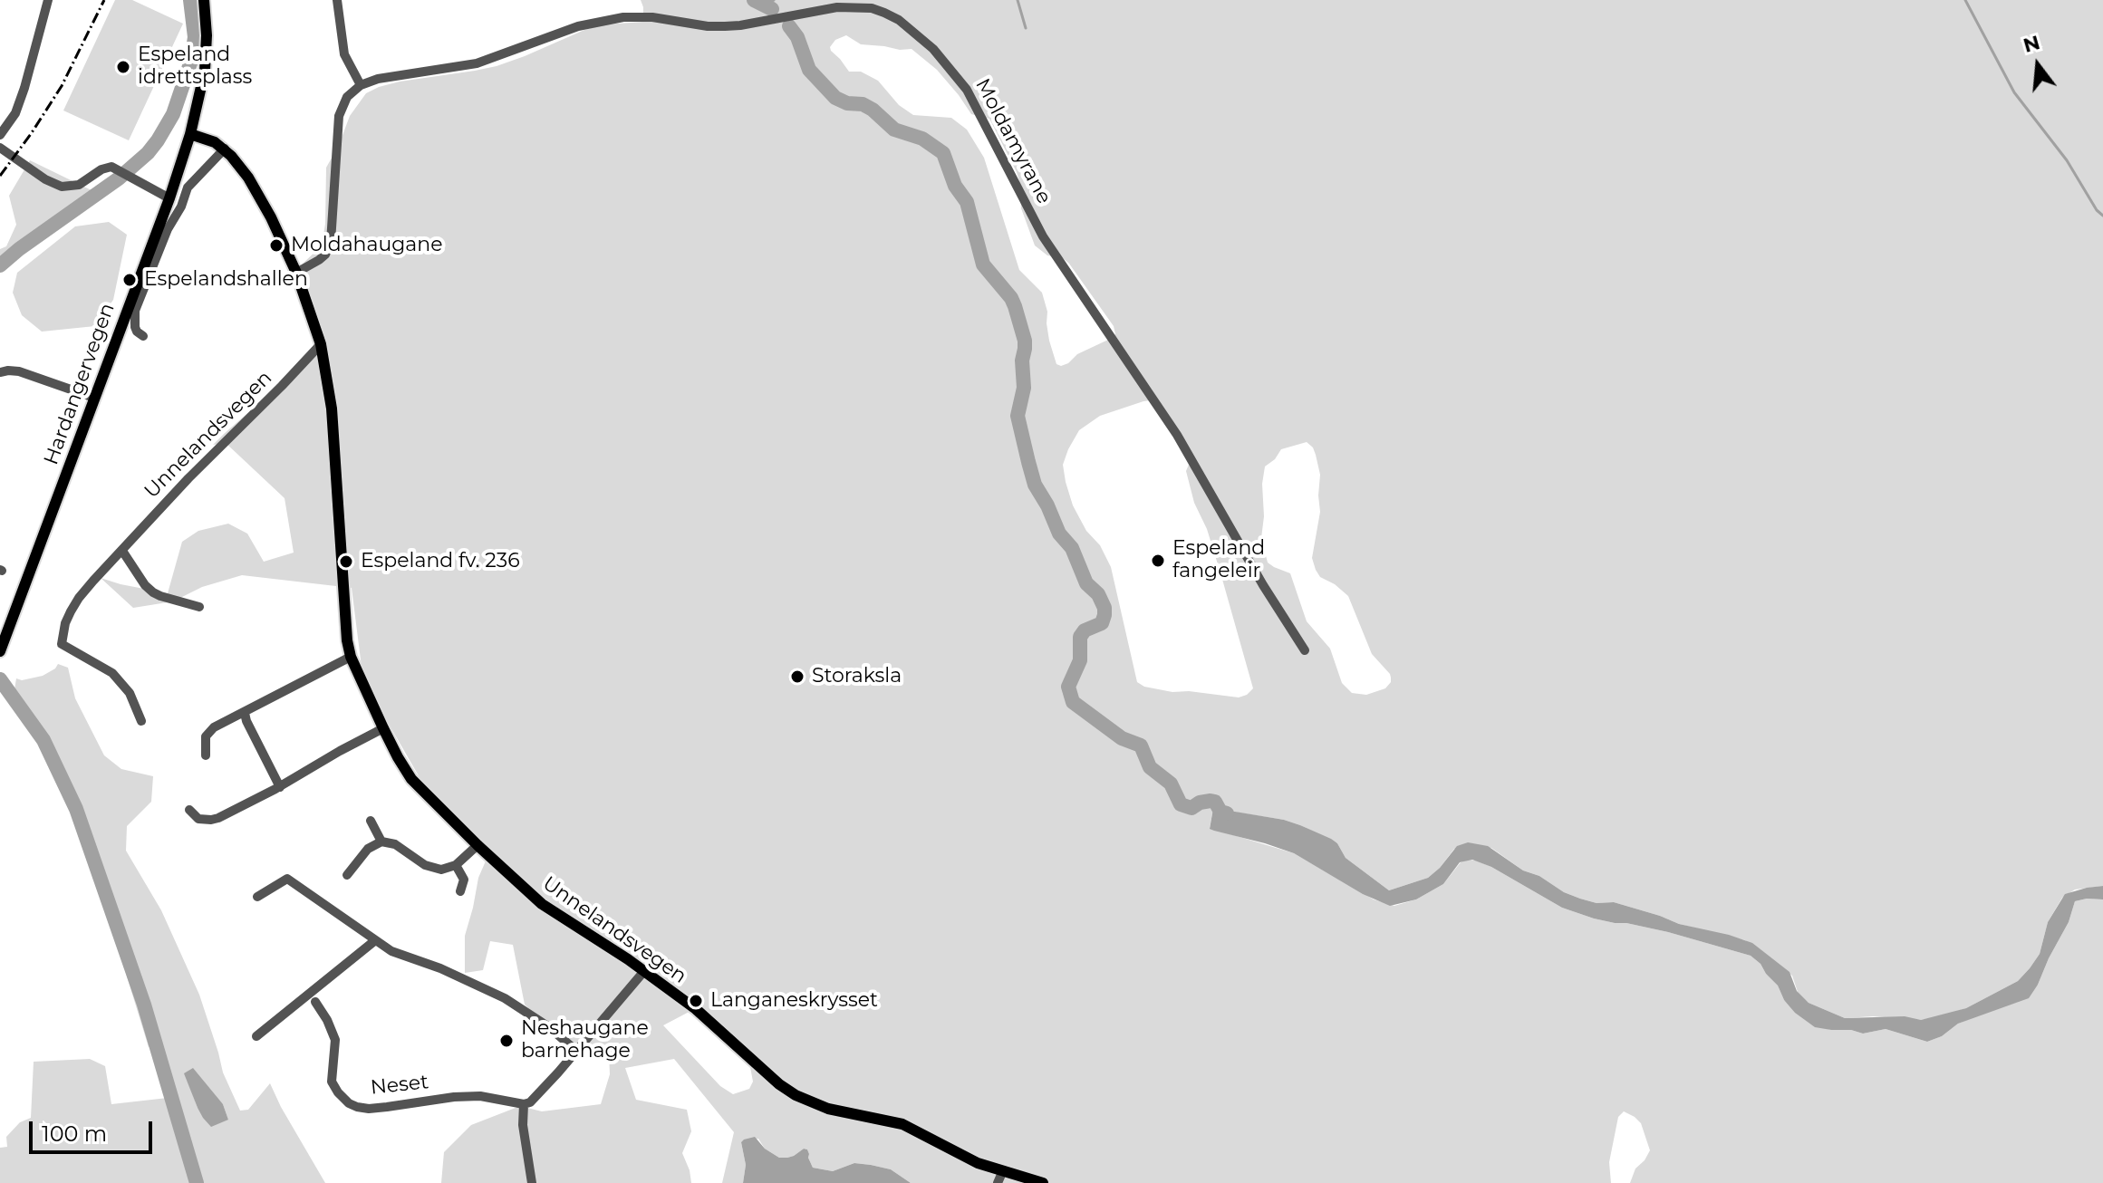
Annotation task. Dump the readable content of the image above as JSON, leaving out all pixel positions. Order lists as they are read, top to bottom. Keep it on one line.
{"streets":{"main road":["Hardangervegen","Unnelandsvegen"],"street":["Moldamyrane","Neset"]},"crossings":[["Hardangervegen","Unnelandsvegen"]],"places":["Espeland idrettsplass","Moldahaugane","Espelandshallen","Espeland fangeleir","Espeland fv. 236","Storaksla","Langaneskrysset","Neshaugane barnehage"],"scale_bar":"100 m","north":"top"}
